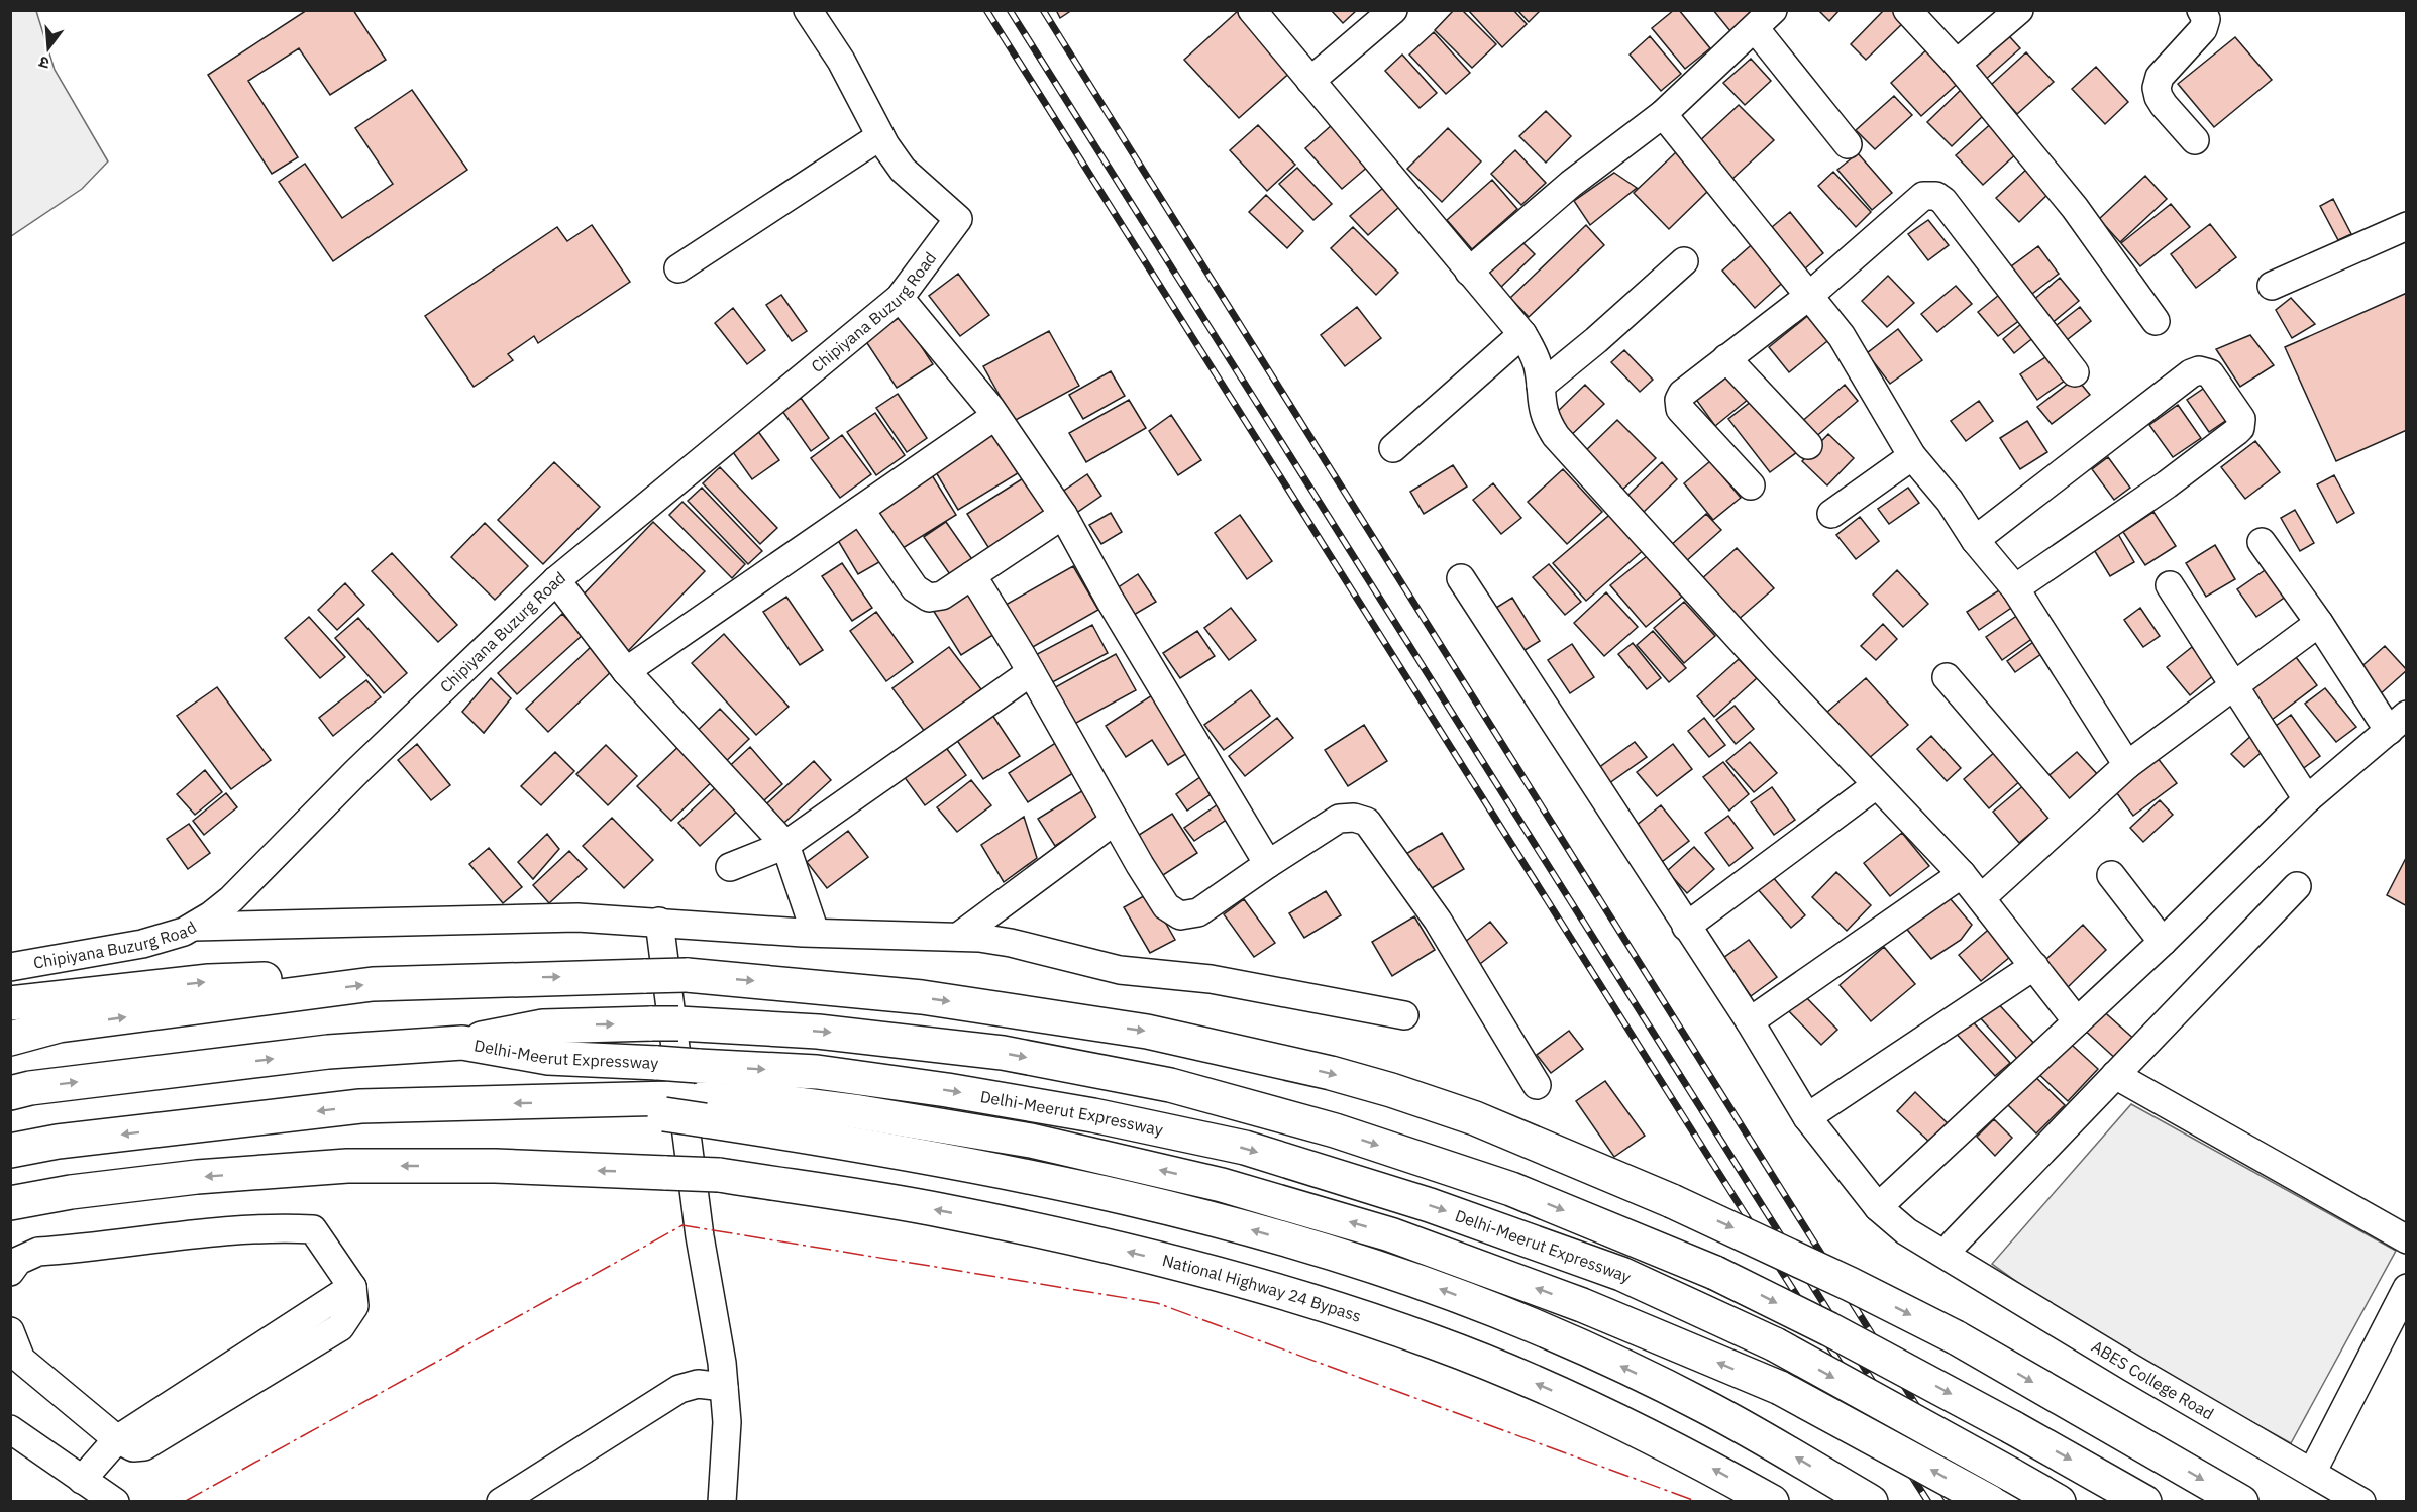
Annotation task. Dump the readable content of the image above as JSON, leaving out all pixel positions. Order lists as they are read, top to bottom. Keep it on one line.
{"streets":{"highway":["Delhi-Meerut Expressway","National Highway 24 Bypass"],"street":["Chipiyana Buzurg Road","ABES College Road"]},"north":"bottom"}
